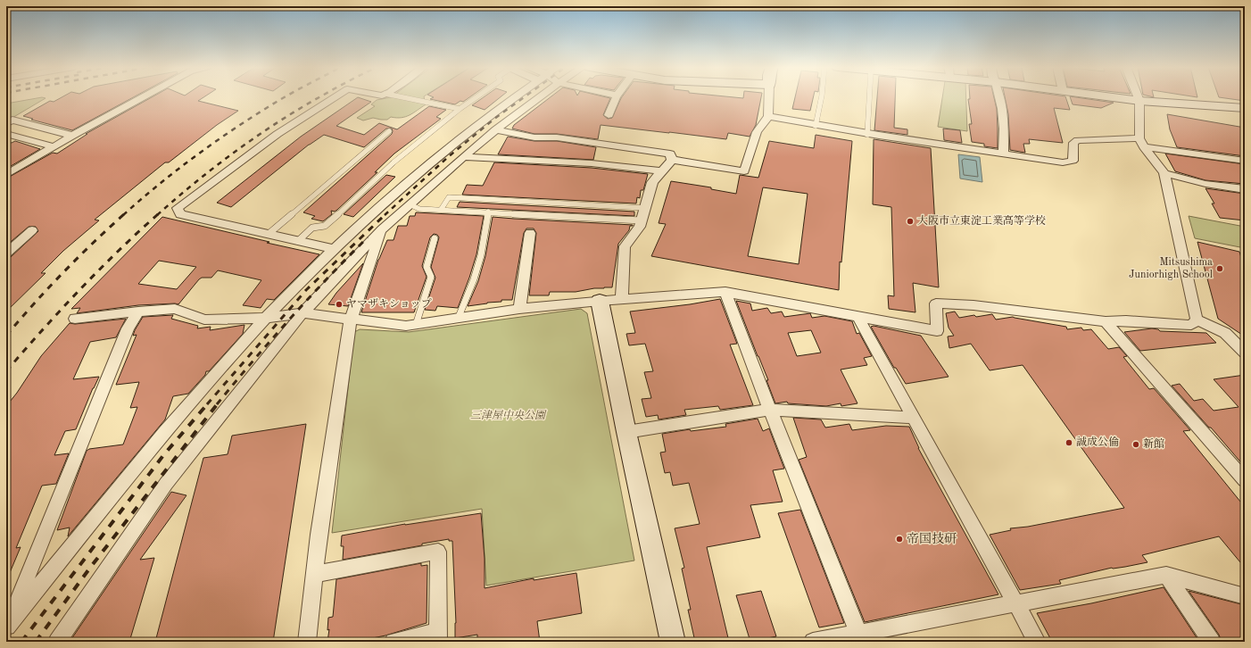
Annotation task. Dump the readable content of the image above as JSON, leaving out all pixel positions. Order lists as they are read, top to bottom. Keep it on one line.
{"parks":["三津屋中央公園"],"places":["大阪市立東淀工業高等学校","Mitsushima Juniorhigh School","ヤマザキショップ","誠成公倫","新館","帝国技研"]}
